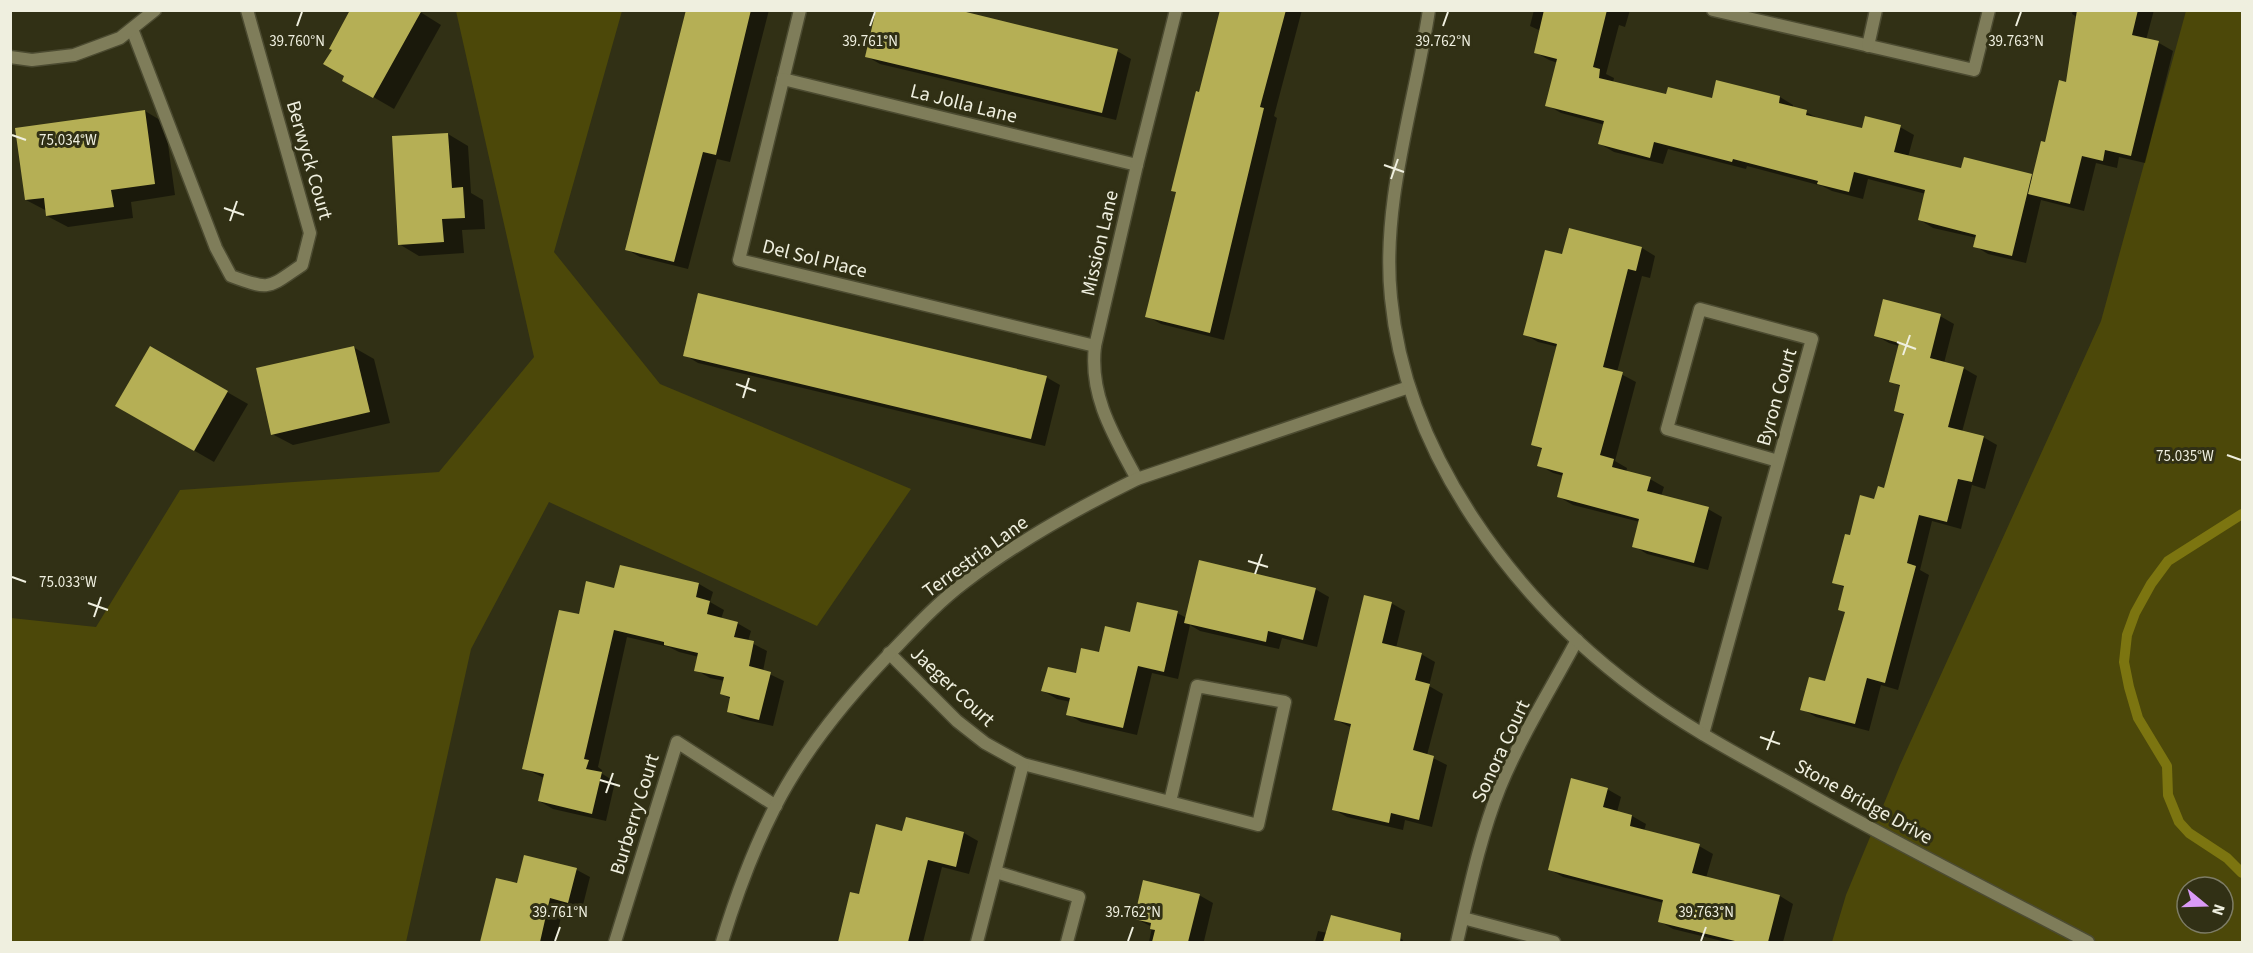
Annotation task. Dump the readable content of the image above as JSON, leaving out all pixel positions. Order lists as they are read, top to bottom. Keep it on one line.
{"streets":{"street":["La Jolla Lane","Berwyck Court","Mission Lane","Del Sol Place","Byron Court","Terrestria Lane","Jaeger Court","Sonora Court","Stone Bridge Drive","Burberry Court"]},"crossings":[["La Jolla Lane","Mission Lane"],["La Jolla Lane","Del Sol Place"],["Mission Lane","Del Sol Place"],["Mission Lane","Terrestria Lane"],["Byron Court","Stone Bridge Drive"],["Terrestria Lane","Jaeger Court"],["Terrestria Lane","Stone Bridge Drive"],["Terrestria Lane","Burberry Court"],["Sonora Court","Stone Bridge Drive"]],"north":"right","coordinates":["39.760°N","39.761°N","39.762°N","39.763°N","75.034°W","75.035°W","75.033°W"]}
